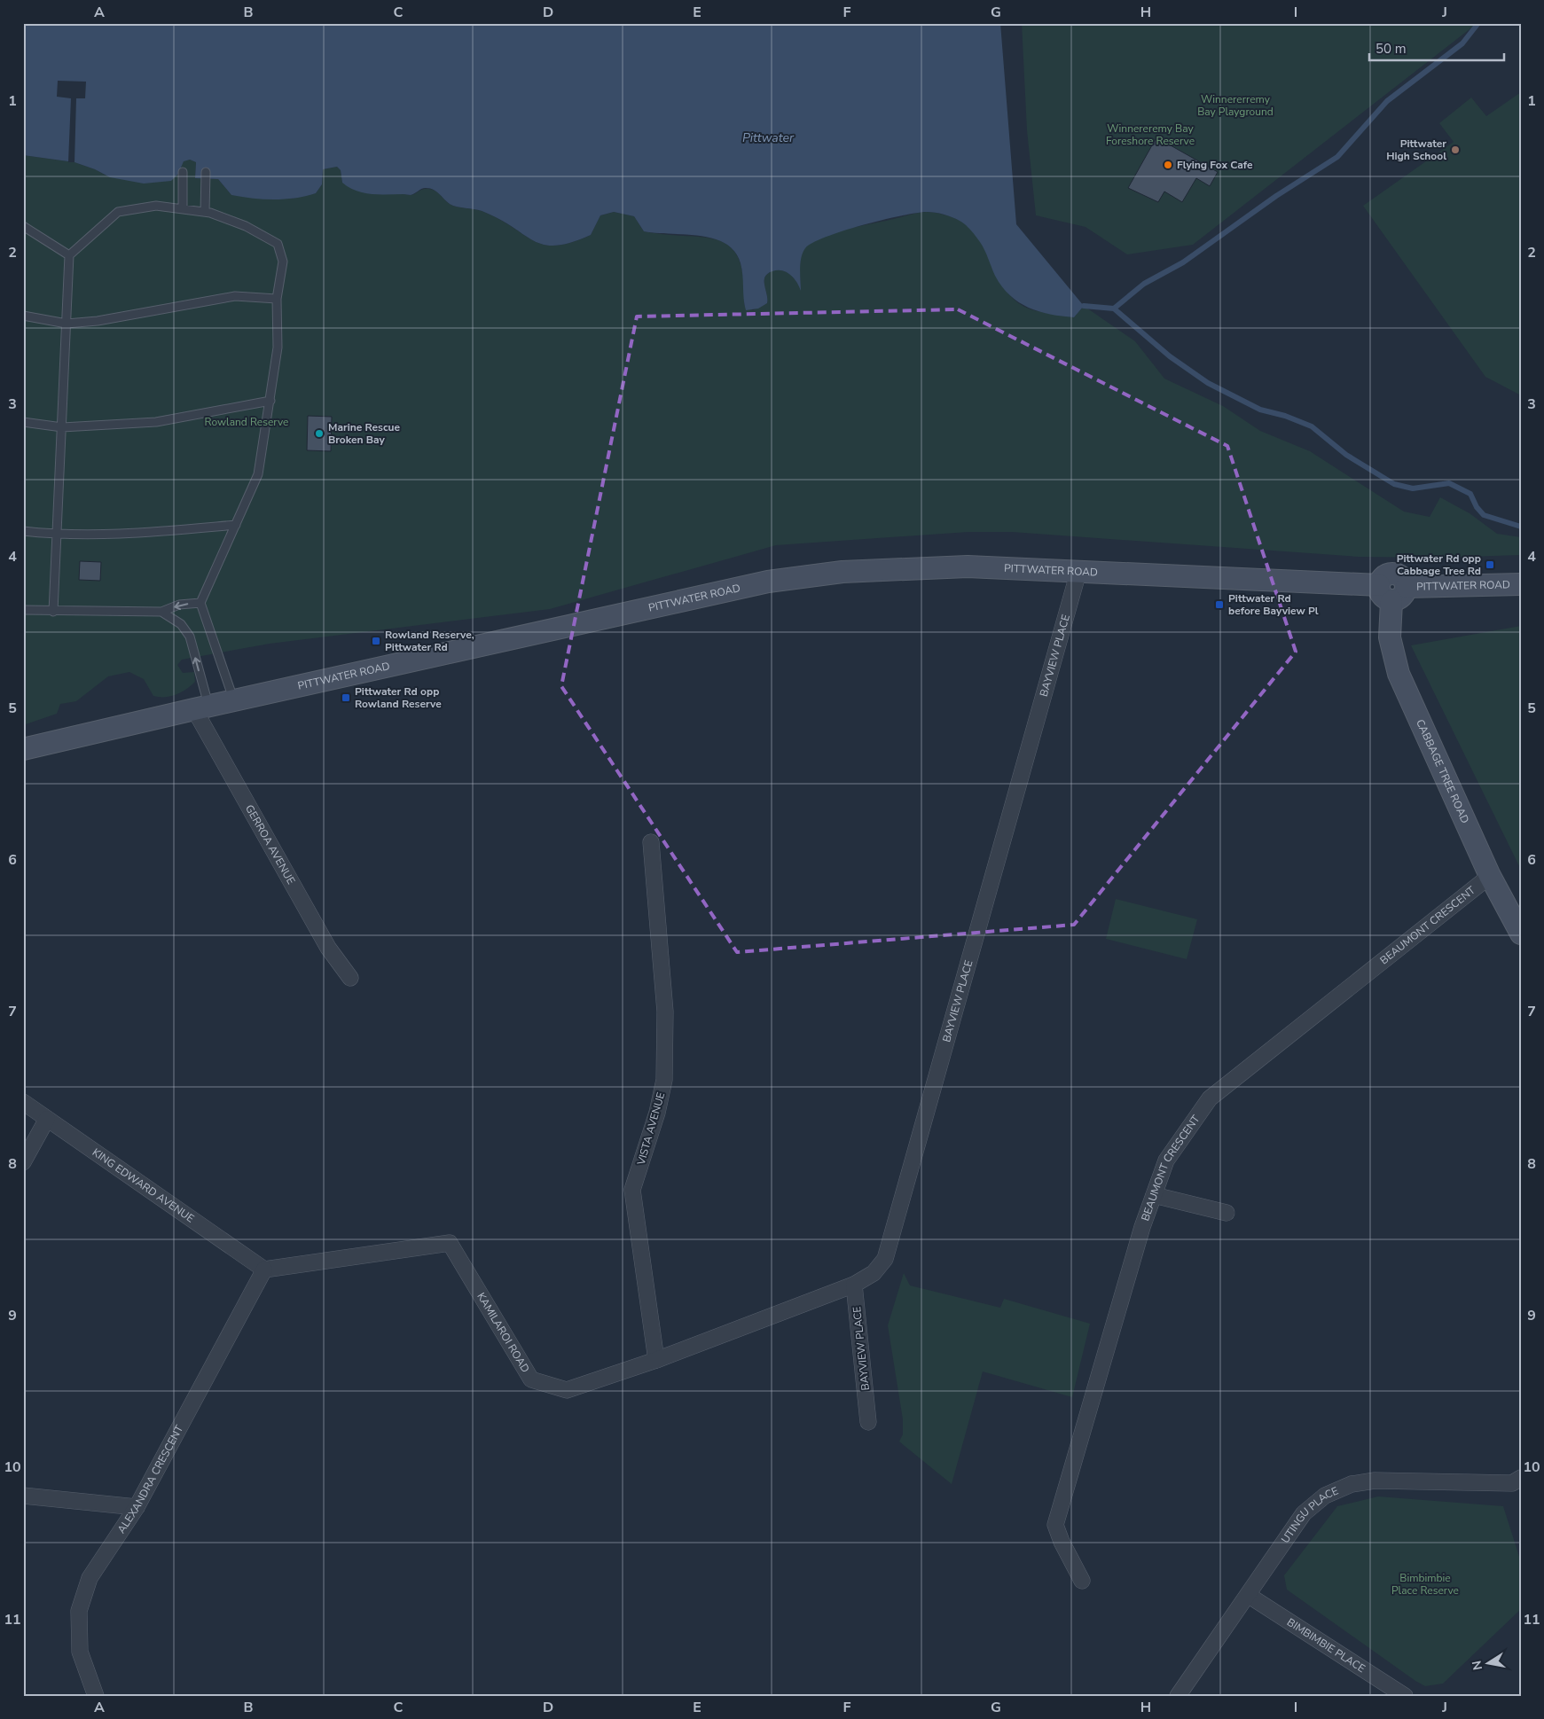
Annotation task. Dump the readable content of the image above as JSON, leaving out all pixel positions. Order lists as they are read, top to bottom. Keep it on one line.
{"streets":{"main road":["PITTWATER ROAD","CABBAGE TREE ROAD"],"street":["BAYVIEW PLACE","GERROA AVENUE","BEAUMONT CRESCENT","VISTA AVENUE","KING EDWARD AVENUE","KAMILAROI ROAD","ALEXANDRA CRESCENT","UTINGU PLACE","BIMBIMBIE PLACE"]},"crossings":[["PITTWATER ROAD","BAYVIEW PLACE"],["PITTWATER ROAD","CABBAGE TREE ROAD"],["PITTWATER ROAD","GERROA AVENUE"],["BAYVIEW PLACE","KAMILAROI ROAD"],["CABBAGE TREE ROAD","BEAUMONT CRESCENT"],["VISTA AVENUE","KAMILAROI ROAD"],["KING EDWARD AVENUE","KAMILAROI ROAD"],["KING EDWARD AVENUE","ALEXANDRA CRESCENT"],["KAMILAROI ROAD","ALEXANDRA CRESCENT"],["UTINGU PLACE","BIMBIMBIE PLACE"]],"water":["Pittwater"],"parks":["Winnererremy Bay Playground","Winnereremy Bay Foreshore Reserve","Rowland Reserve","Bimbimbie Place Reserve"],"places":{"other":["Pittwater High School","Flying Fox Cafe","Marine Rescue Broken Bay"],"transit":["Pittwater Rd opp Cabbage Tree Rd","Pittwater Rd before Bayview Pl","Rowland Reserve, Pittwater Rd","Pittwater Rd opp Rowland Reserve"]},"scale_bar":"50 m","north":"left","grid":{"columns":["A","B","C","D","E","F","G","H","I","J"],"rows":["1","2","3","4","5","6","7","8","9","10","11"]}}
